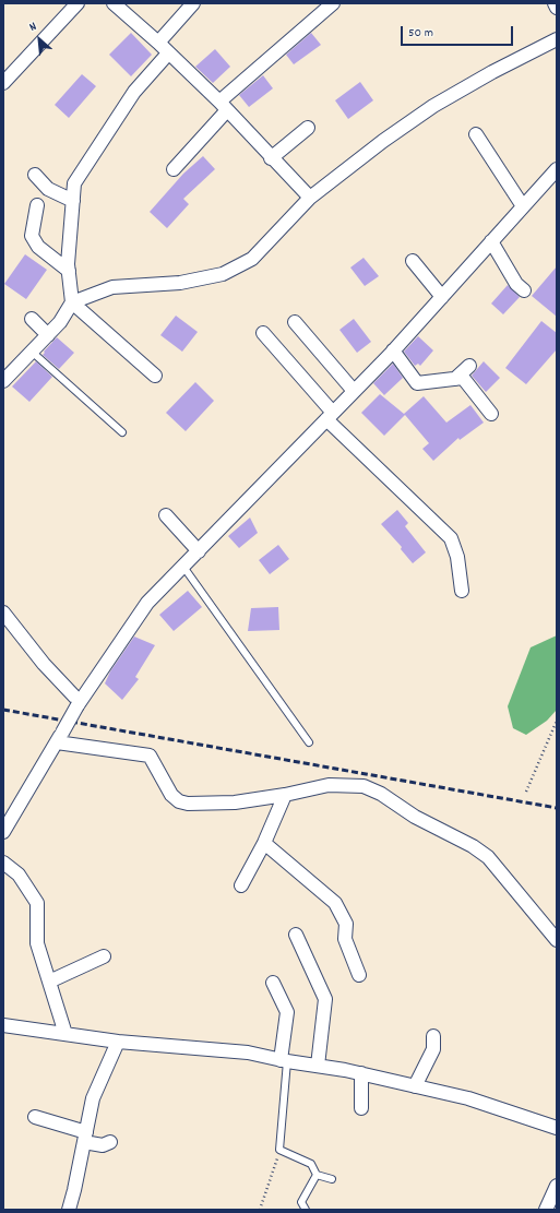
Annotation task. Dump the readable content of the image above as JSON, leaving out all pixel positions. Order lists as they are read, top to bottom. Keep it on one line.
{"scale_bar":"50 m","north":"top left"}
